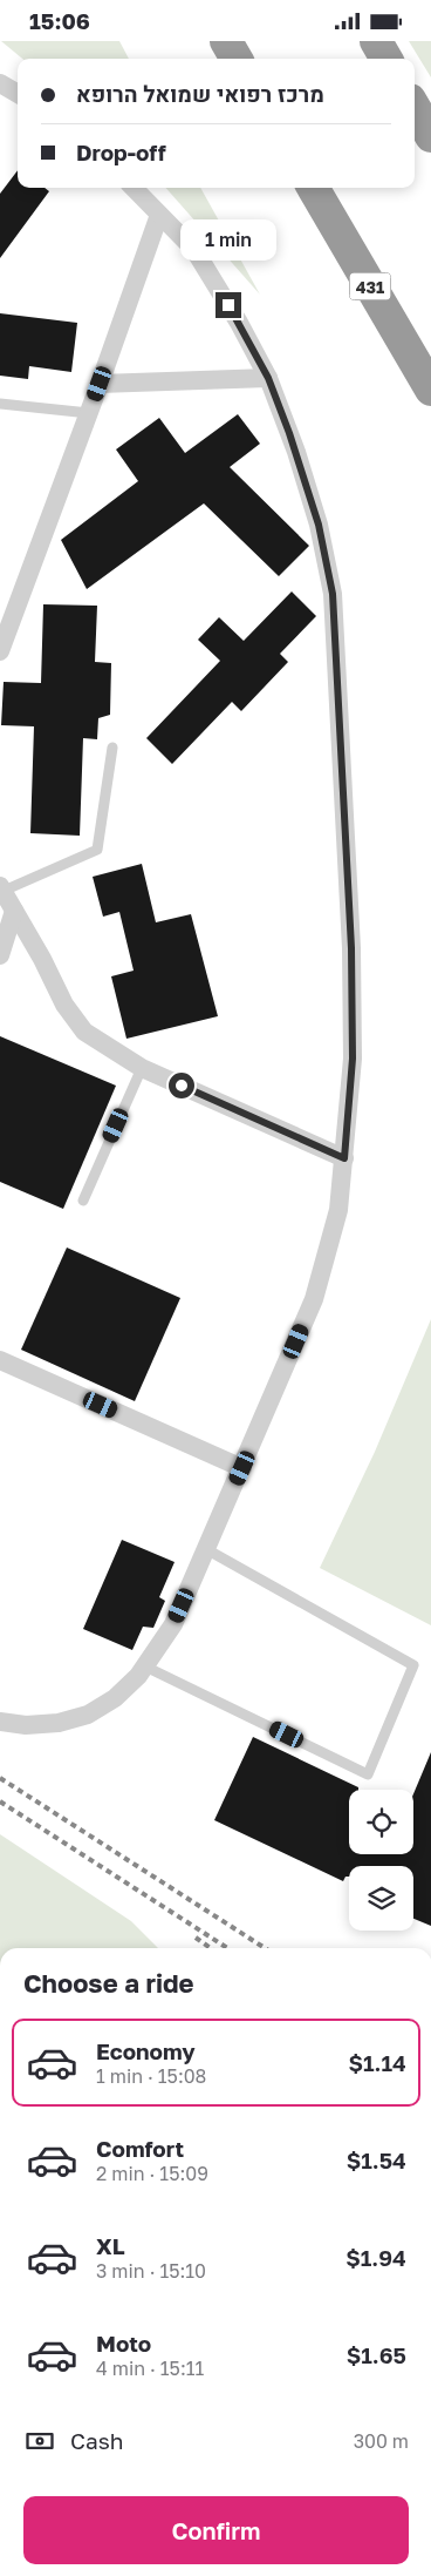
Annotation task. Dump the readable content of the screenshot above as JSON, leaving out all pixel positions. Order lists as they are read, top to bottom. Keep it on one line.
{"streets":{"highway":["431"]},"page":{"status":"15:06","banner":["מרכז רפואי שמואל הרופא","Drop-off"],"bubble":"1 min","heading":"Choose a ride","list":[{"name":"Economy","note":"1 min · 15:08","value":"$1.14"},{"name":"Comfort","note":"2 min · 15:09","value":"$1.54"},{"name":"XL","note":"3 min · 15:10","value":"$1.94"},{"name":"Moto","note":"4 min · 15:11","value":"$1.65"}],"pay":["Cash","300 m"],"buttons":"Confirm"}}
